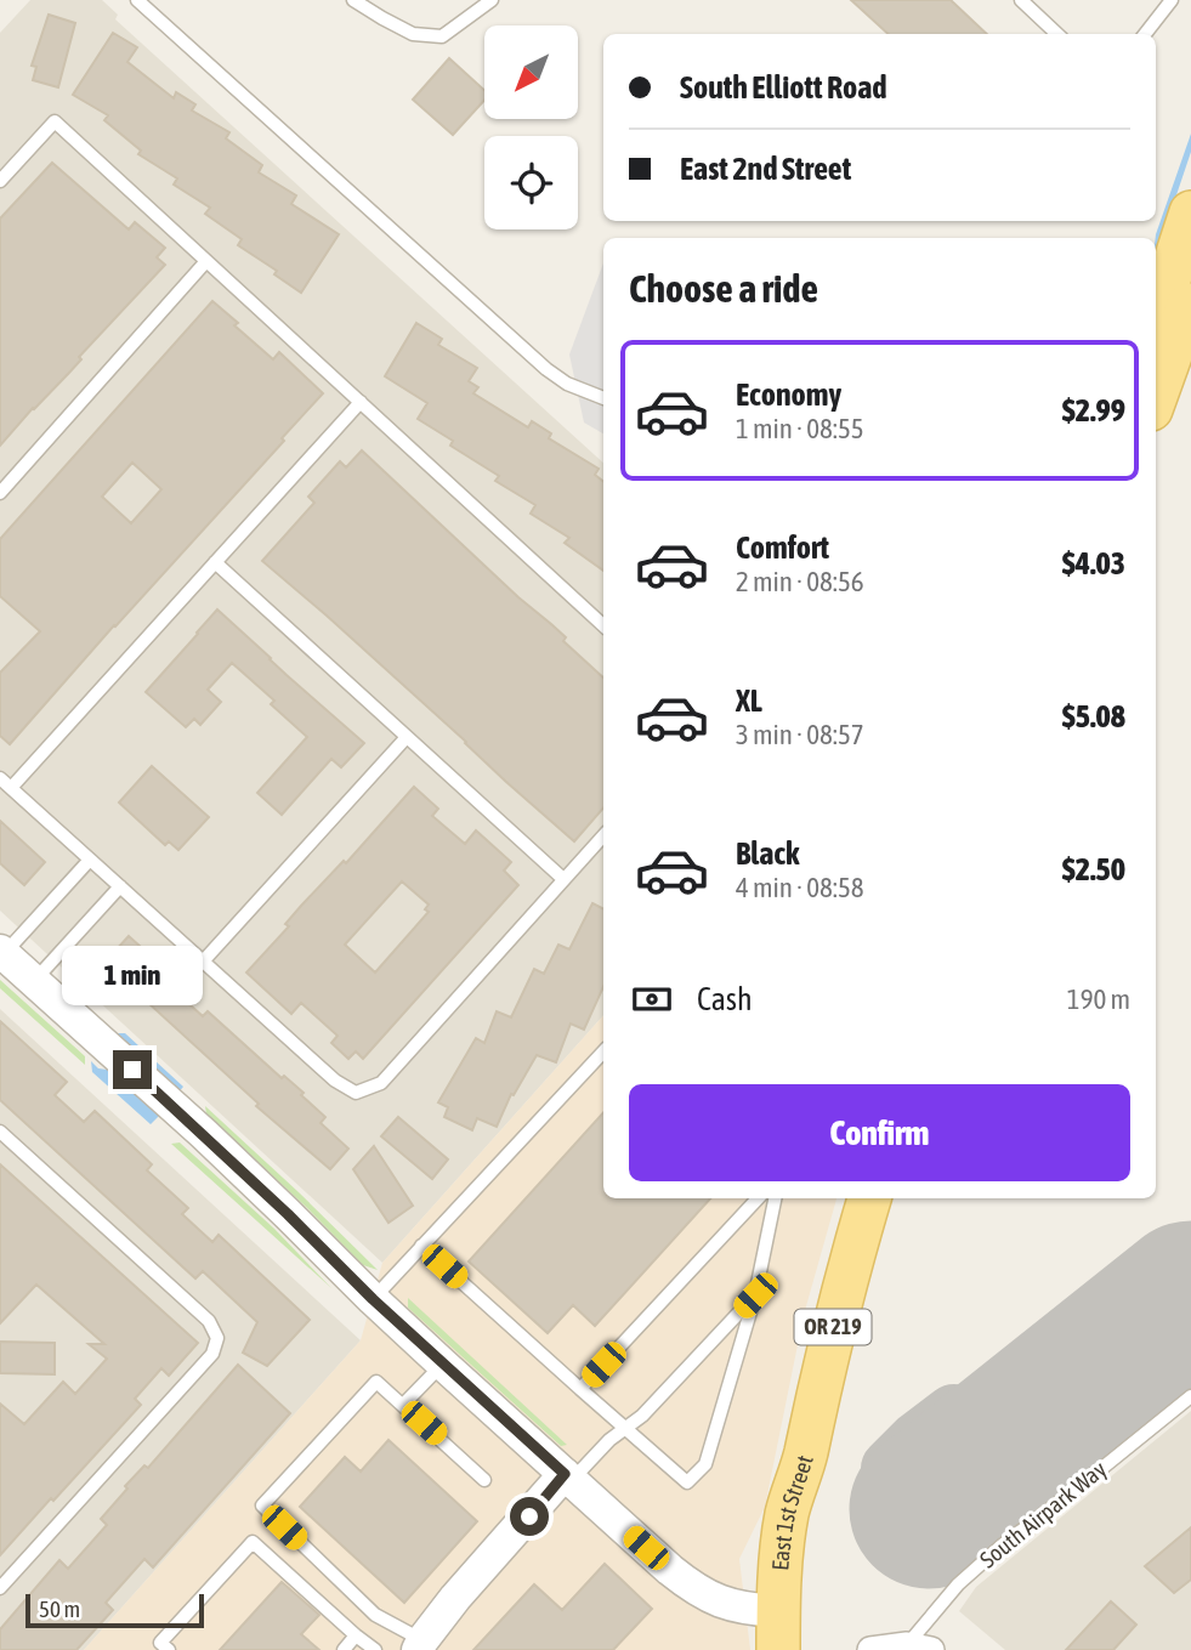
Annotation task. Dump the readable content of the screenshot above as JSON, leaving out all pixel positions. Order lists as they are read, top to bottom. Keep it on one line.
{"streets":{"main road":["OR 219","East 1st Street"],"lane":["South Airpark Way"]},"crossings":[["OR 219","East 1st Street"]],"scale_bar":"50 m","north":"bottom left","page":{"banner":["South Elliott Road","East 2nd Street"],"heading":"Choose a ride","list":[{"name":"Economy","note":"1 min · 08:55","value":"$2.99"},{"name":"Comfort","note":"2 min · 08:56","value":"$4.03"},{"name":"XL","note":"3 min · 08:57","value":"$5.08"},{"name":"Black","note":"4 min · 08:58","value":"$2.50"}],"bubble":"1 min","pay":["Cash","190 m"],"buttons":"Confirm","scale":"50 m"}}
